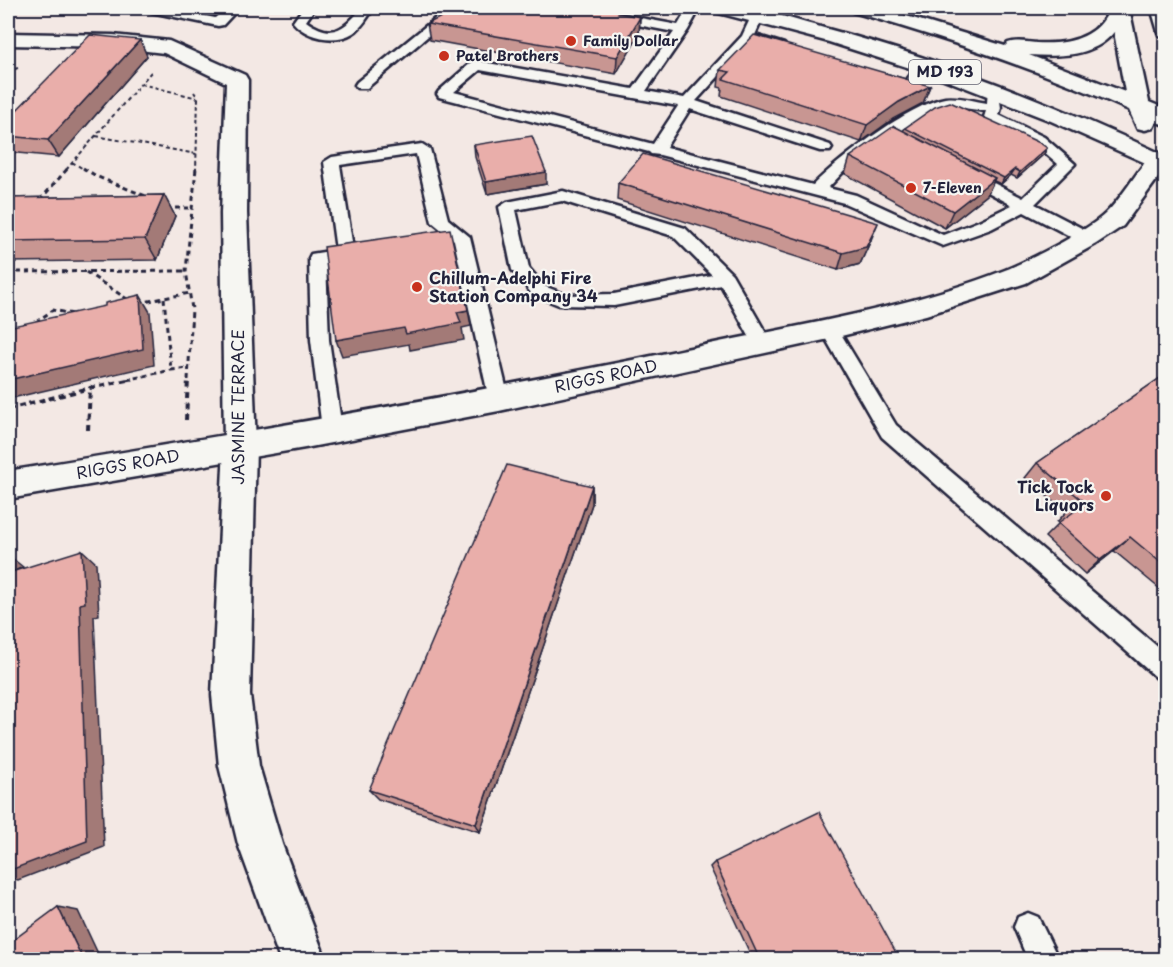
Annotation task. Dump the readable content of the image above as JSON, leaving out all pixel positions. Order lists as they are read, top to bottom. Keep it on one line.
{"streets":{"main road":["MD 193","RIGGS ROAD","JASMINE TERRACE"]},"crossings":[["MD 193","RIGGS ROAD"],["RIGGS ROAD","JASMINE TERRACE"]],"places":["Family Dollar","Patel Brothers","7-Eleven","Chillum-Adelphi Fire Station Company 34","Tick Tock Liquors"]}
